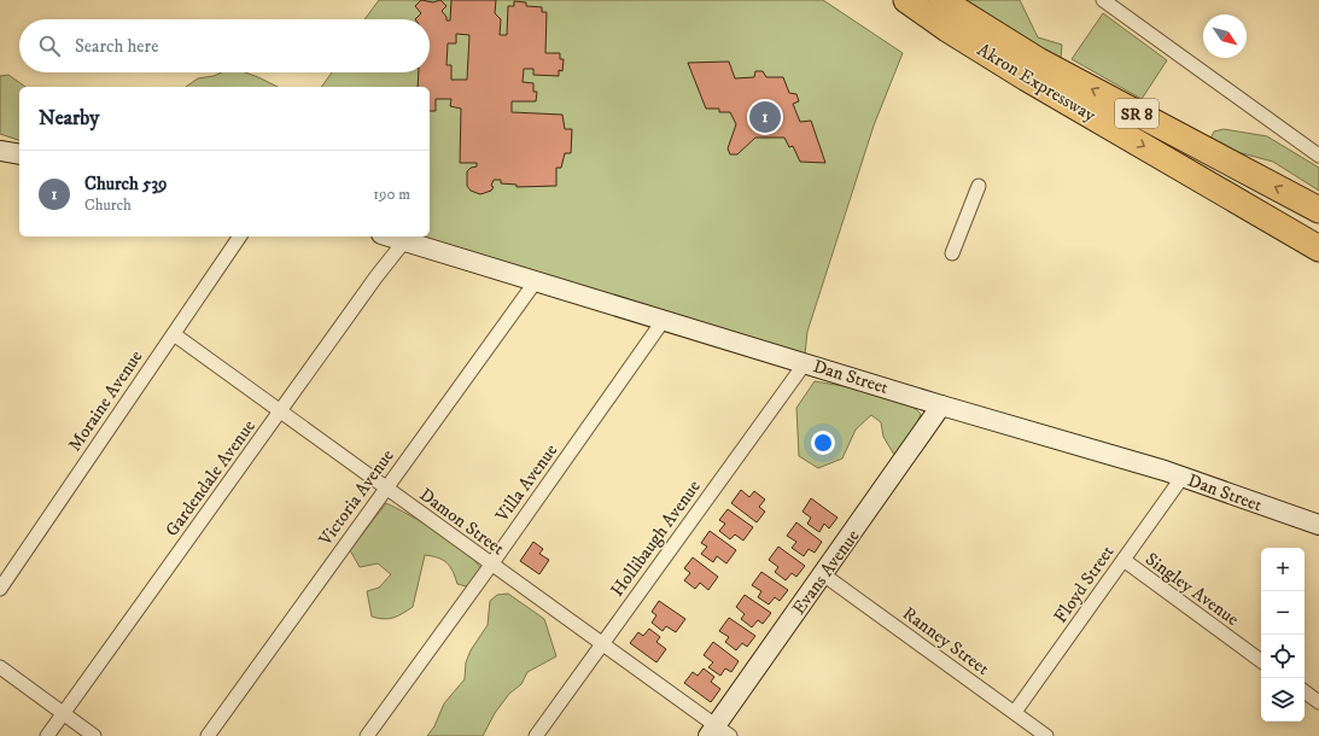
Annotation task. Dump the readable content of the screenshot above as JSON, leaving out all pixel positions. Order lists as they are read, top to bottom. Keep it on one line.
{"streets":{"highway":["Akron Expressway","SR 8"],"street":["Dan Street","Moraine Avenue","Gardendale Avenue","Villa Avenue","Victoria Avenue","Damon Street","Hollibaugh Avenue","Evans Avenue","Floyd Street","Singley Avenue","Ranney Street"]},"crossings":[["Dan Street","Gardendale Avenue"],["Dan Street","Villa Avenue"],["Dan Street","Victoria Avenue"],["Dan Street","Hollibaugh Avenue"],["Dan Street","Evans Avenue"],["Dan Street","Floyd Street"],["Moraine Avenue","Damon Street"],["Gardendale Avenue","Damon Street"],["Villa Avenue","Damon Street"],["Victoria Avenue","Damon Street"],["Damon Street","Hollibaugh Avenue"],["Damon Street","Evans Avenue"],["Evans Avenue","Ranney Street"],["Floyd Street","Singley Avenue"],["Floyd Street","Ranney Street"]],"north":"bottom right","page":{"search":"Search here","heading":"Nearby","pins":"1","list":[{"mark":"1","name":"Church 539","note":"Church","value":"190 m"}],"map_buttons":["+","−"]}}
